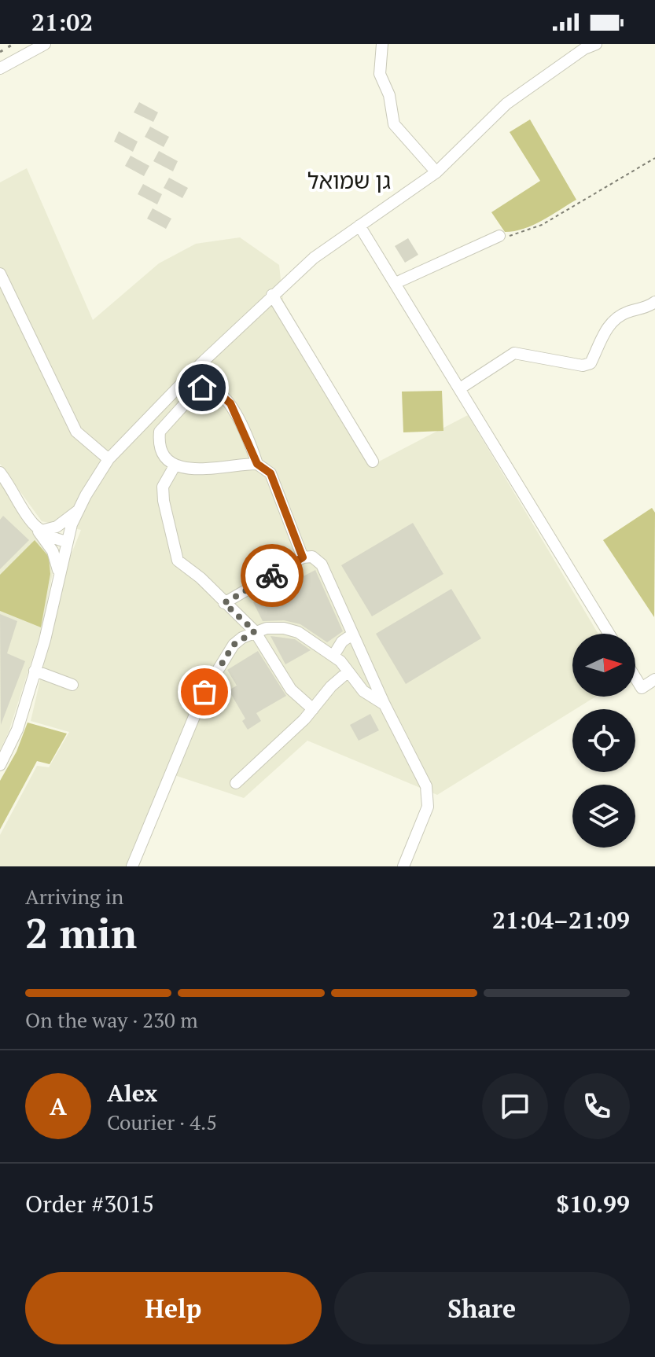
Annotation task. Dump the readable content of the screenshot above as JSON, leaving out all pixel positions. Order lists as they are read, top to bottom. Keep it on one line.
{"districts":["גן שמואל"],"north":"right","page":{"status":"21:02","heading":["2 min","Arriving in","21:04–21:09"],"panel":["Alex","Courier · 4.5","Order #3015","$10.99"],"bar":"On the way · 230 m","round":"A","buttons":["Help","Share"]}}
